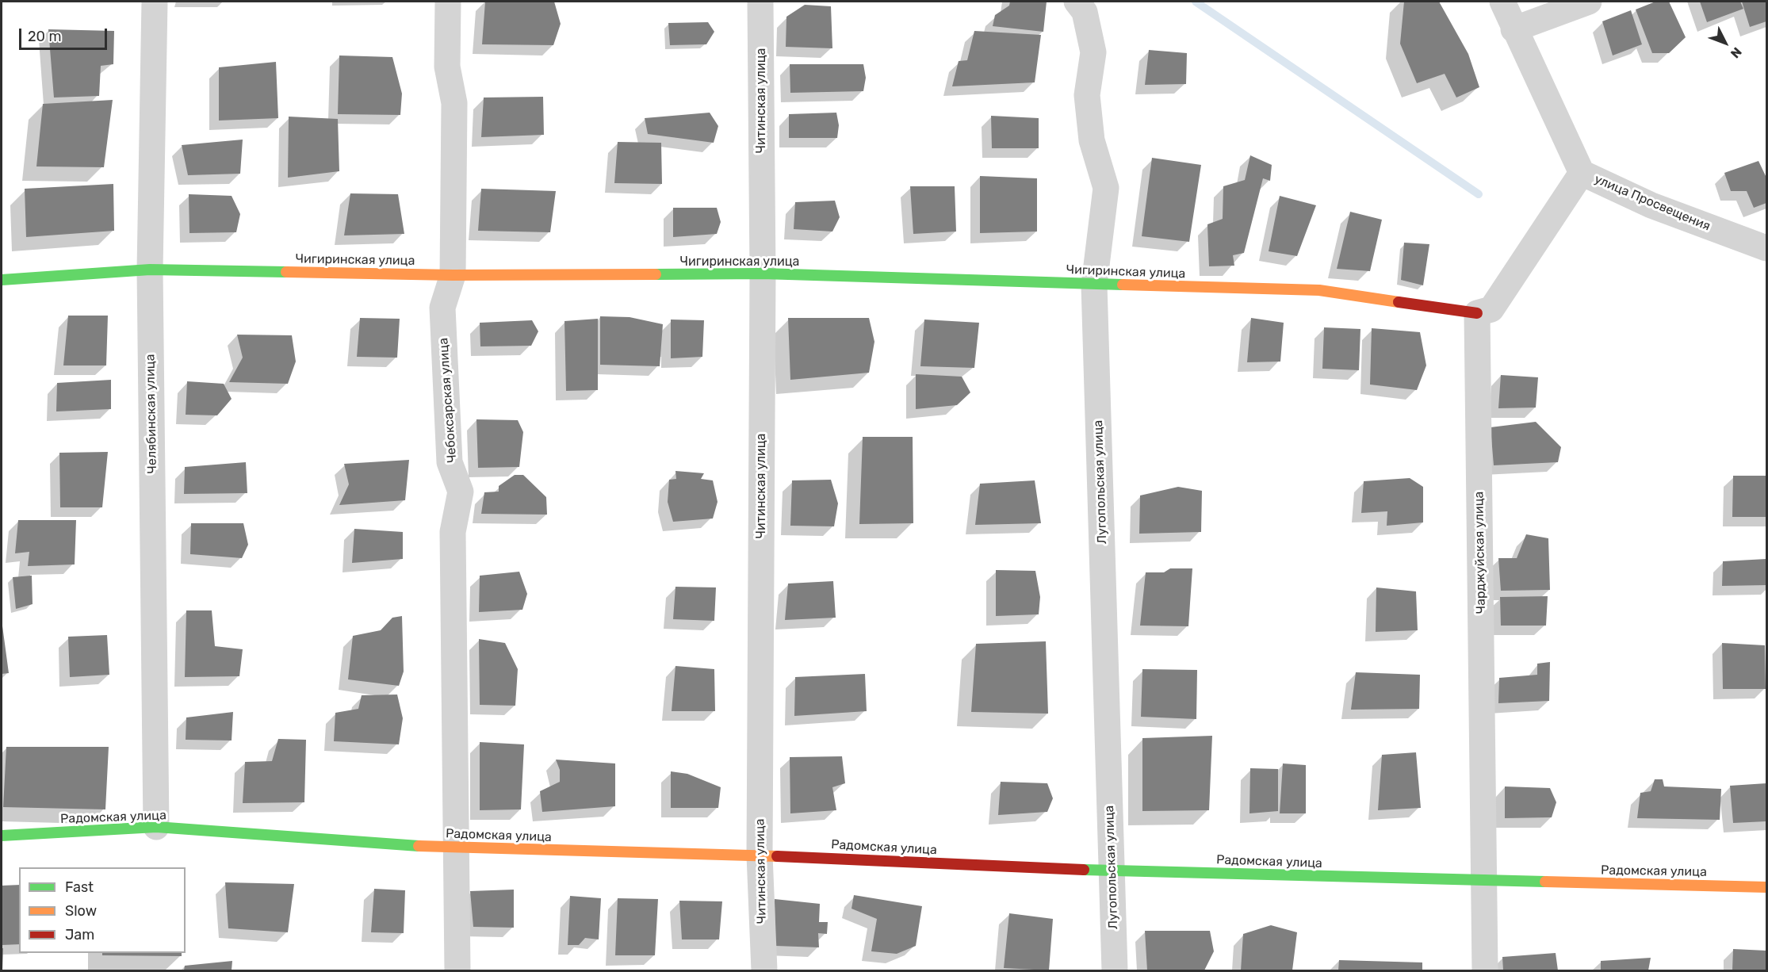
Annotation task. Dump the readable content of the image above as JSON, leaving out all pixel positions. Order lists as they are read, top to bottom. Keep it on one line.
{"streets":{"street":["Читинская улица","улица Просвещения","Чигиринская улица","Чебоксарская улица","Челябинская улица","Лугопольская улица","Чарджуйская улица","Радомская улица"]},"crossings":[["Читинская улица","Чигиринская улица"],["Читинская улица","Радомская улица"],["Чигиринская улица","Чебоксарская улица"],["Чигиринская улица","Челябинская улица"],["Чигиринская улица","Лугопольская улица"],["Чигиринская улица","Чарджуйская улица"],["Чебоксарская улица","Радомская улица"],["Челябинская улица","Радомская улица"],["Лугопольская улица","Радомская улица"],["Чарджуйская улица","Радомская улица"]],"legend":["Fast","Slow","Jam"],"scale_bar":"20 m","north":"bottom right"}
